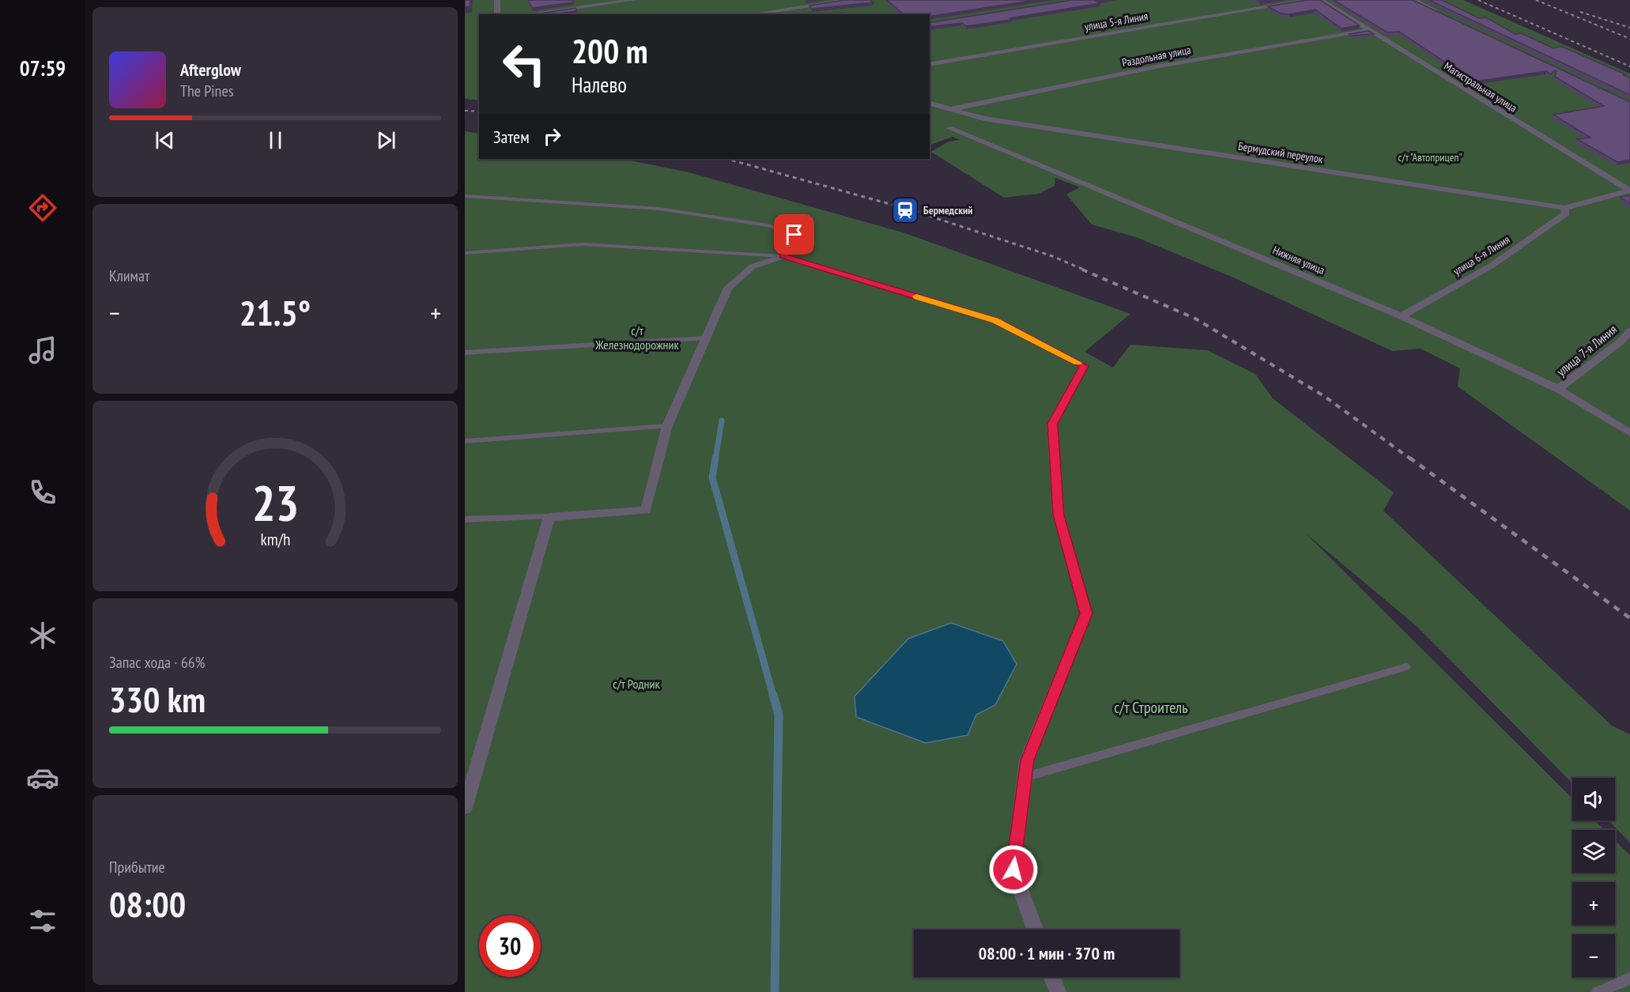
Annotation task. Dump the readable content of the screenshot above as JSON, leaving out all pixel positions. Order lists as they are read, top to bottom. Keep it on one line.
{"streets":{"street":["улица 5-я Линия","Раздольная улица","Магистральная улица","Бермудский переулок","улица 6-я Линия","Нижняя улица","улица 7-я Линия"]},"crossings":[["Раздольная улица","Магистральная улица"],["Раздольная улица","Бермудский переулок"],["Магистральная улица","Бермудский переулок"],["Бермудский переулок","улица 6-я Линия"],["улица 6-я Линия","Нижняя улица"],["Нижняя улица","улица 7-я Линия"]],"parks":["с/т \"Автоприцеп\"","с/т Железнодорожник","с/т Родник","с/т Строитель"],"places":{"station":["Бермедский"]},"page":{"tabs":"07:59","turn":["200 m","Налево"],"song":["Afterglow","The Pines"],"then":"Затем","tile":["Климат",["Запас хода · 66%","330 km"],["Прибытие","08:00"]],"heat":["−","21.5°","+"],"map_buttons":["+","−"],"limit":"30","trip":"08:00 · 1 мин · 370 m","gauge":["23","km/h"]}}
